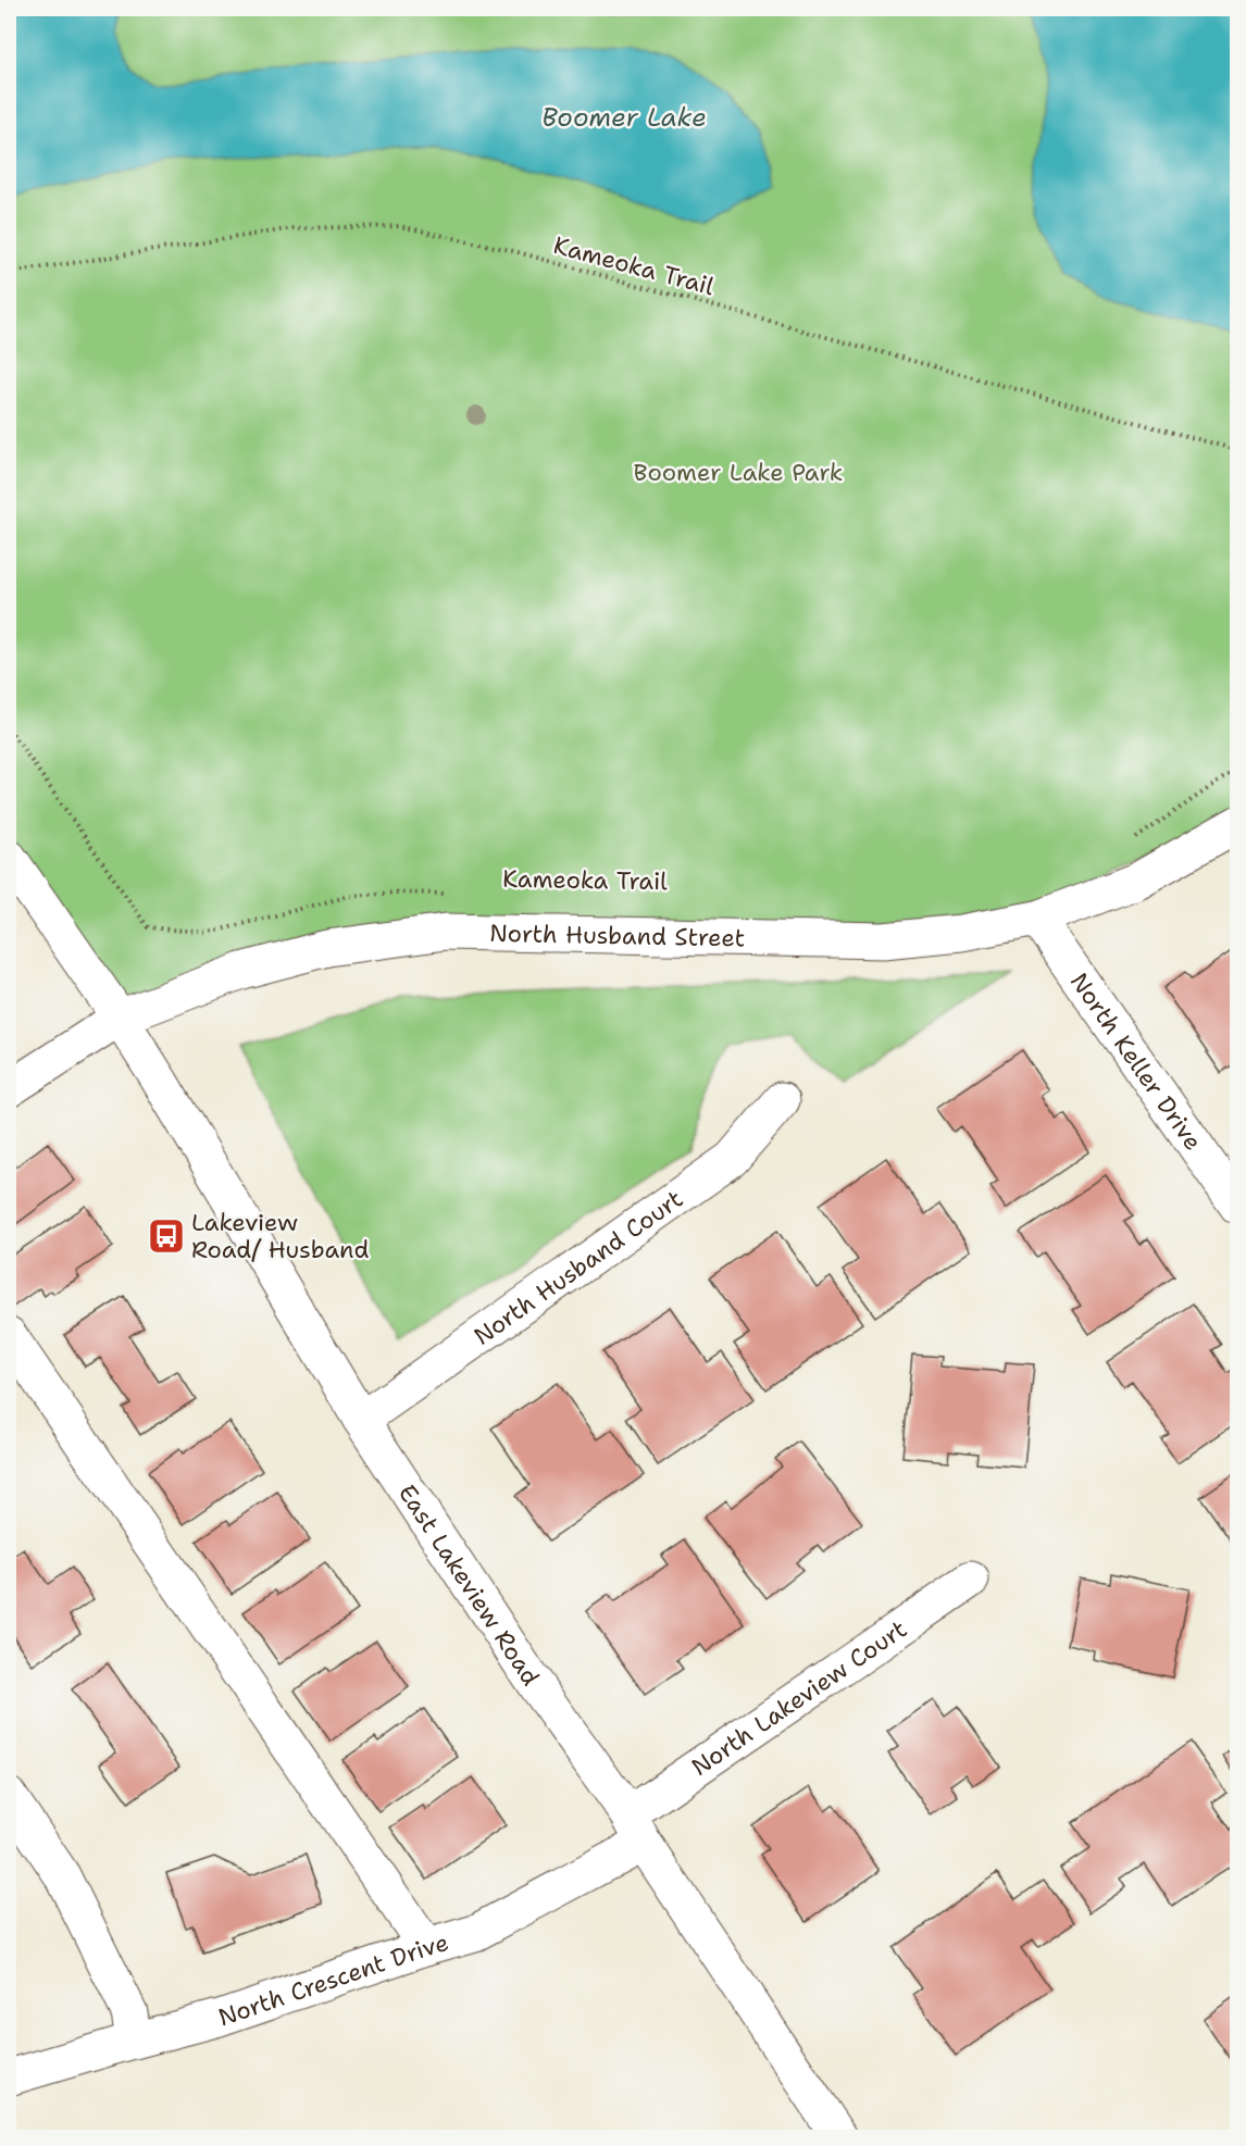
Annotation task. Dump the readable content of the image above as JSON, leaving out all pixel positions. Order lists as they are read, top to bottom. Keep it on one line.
{"streets":{"street":["North Husband Street","North Keller Drive","North Husband Court","East Lakeview Road","North Lakeview Court","North Crescent Drive"],"path":["Kameoka Trail"]},"crossings":[["North Husband Street","North Keller Drive"],["North Husband Street","East Lakeview Road"],["North Husband Court","East Lakeview Road"],["East Lakeview Road","North Lakeview Court"],["East Lakeview Road","North Crescent Drive"],["North Lakeview Court","North Crescent Drive"]],"water":["Boomer Lake"],"parks":["Boomer Lake Park"],"places":{"bus stop":["Lakeview Road/ Husband"]}}
